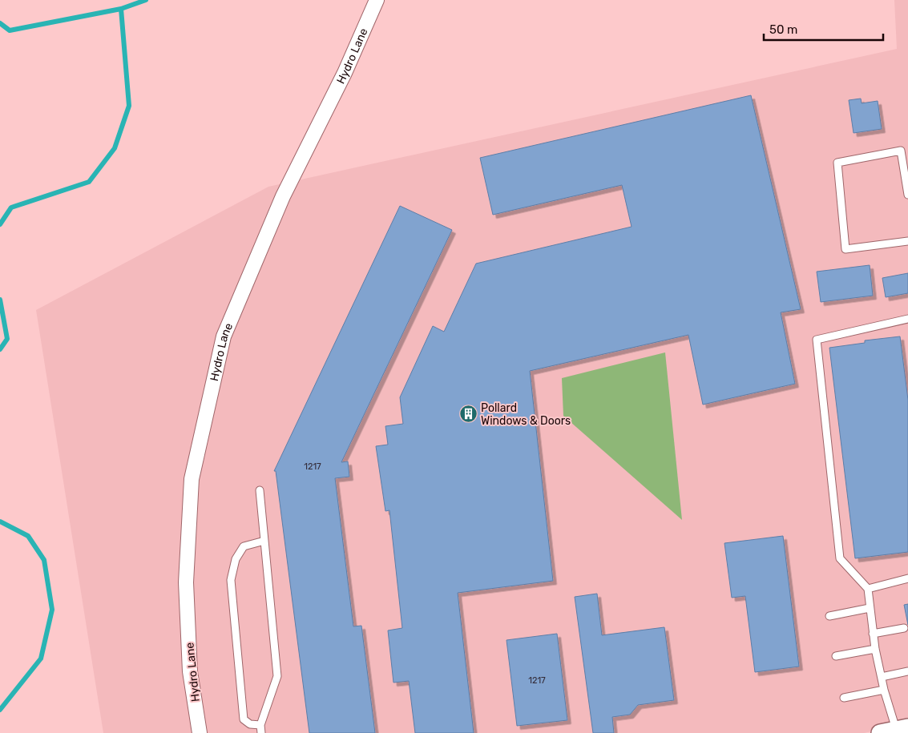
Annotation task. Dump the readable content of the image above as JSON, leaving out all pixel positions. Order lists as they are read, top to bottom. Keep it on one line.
{"streets":{"street":["Hydro Lane"]},"places":{"building":["Pollard Windows & Doors"]},"house_numbers":["1217","1217"],"scale_bar":"50 m"}
